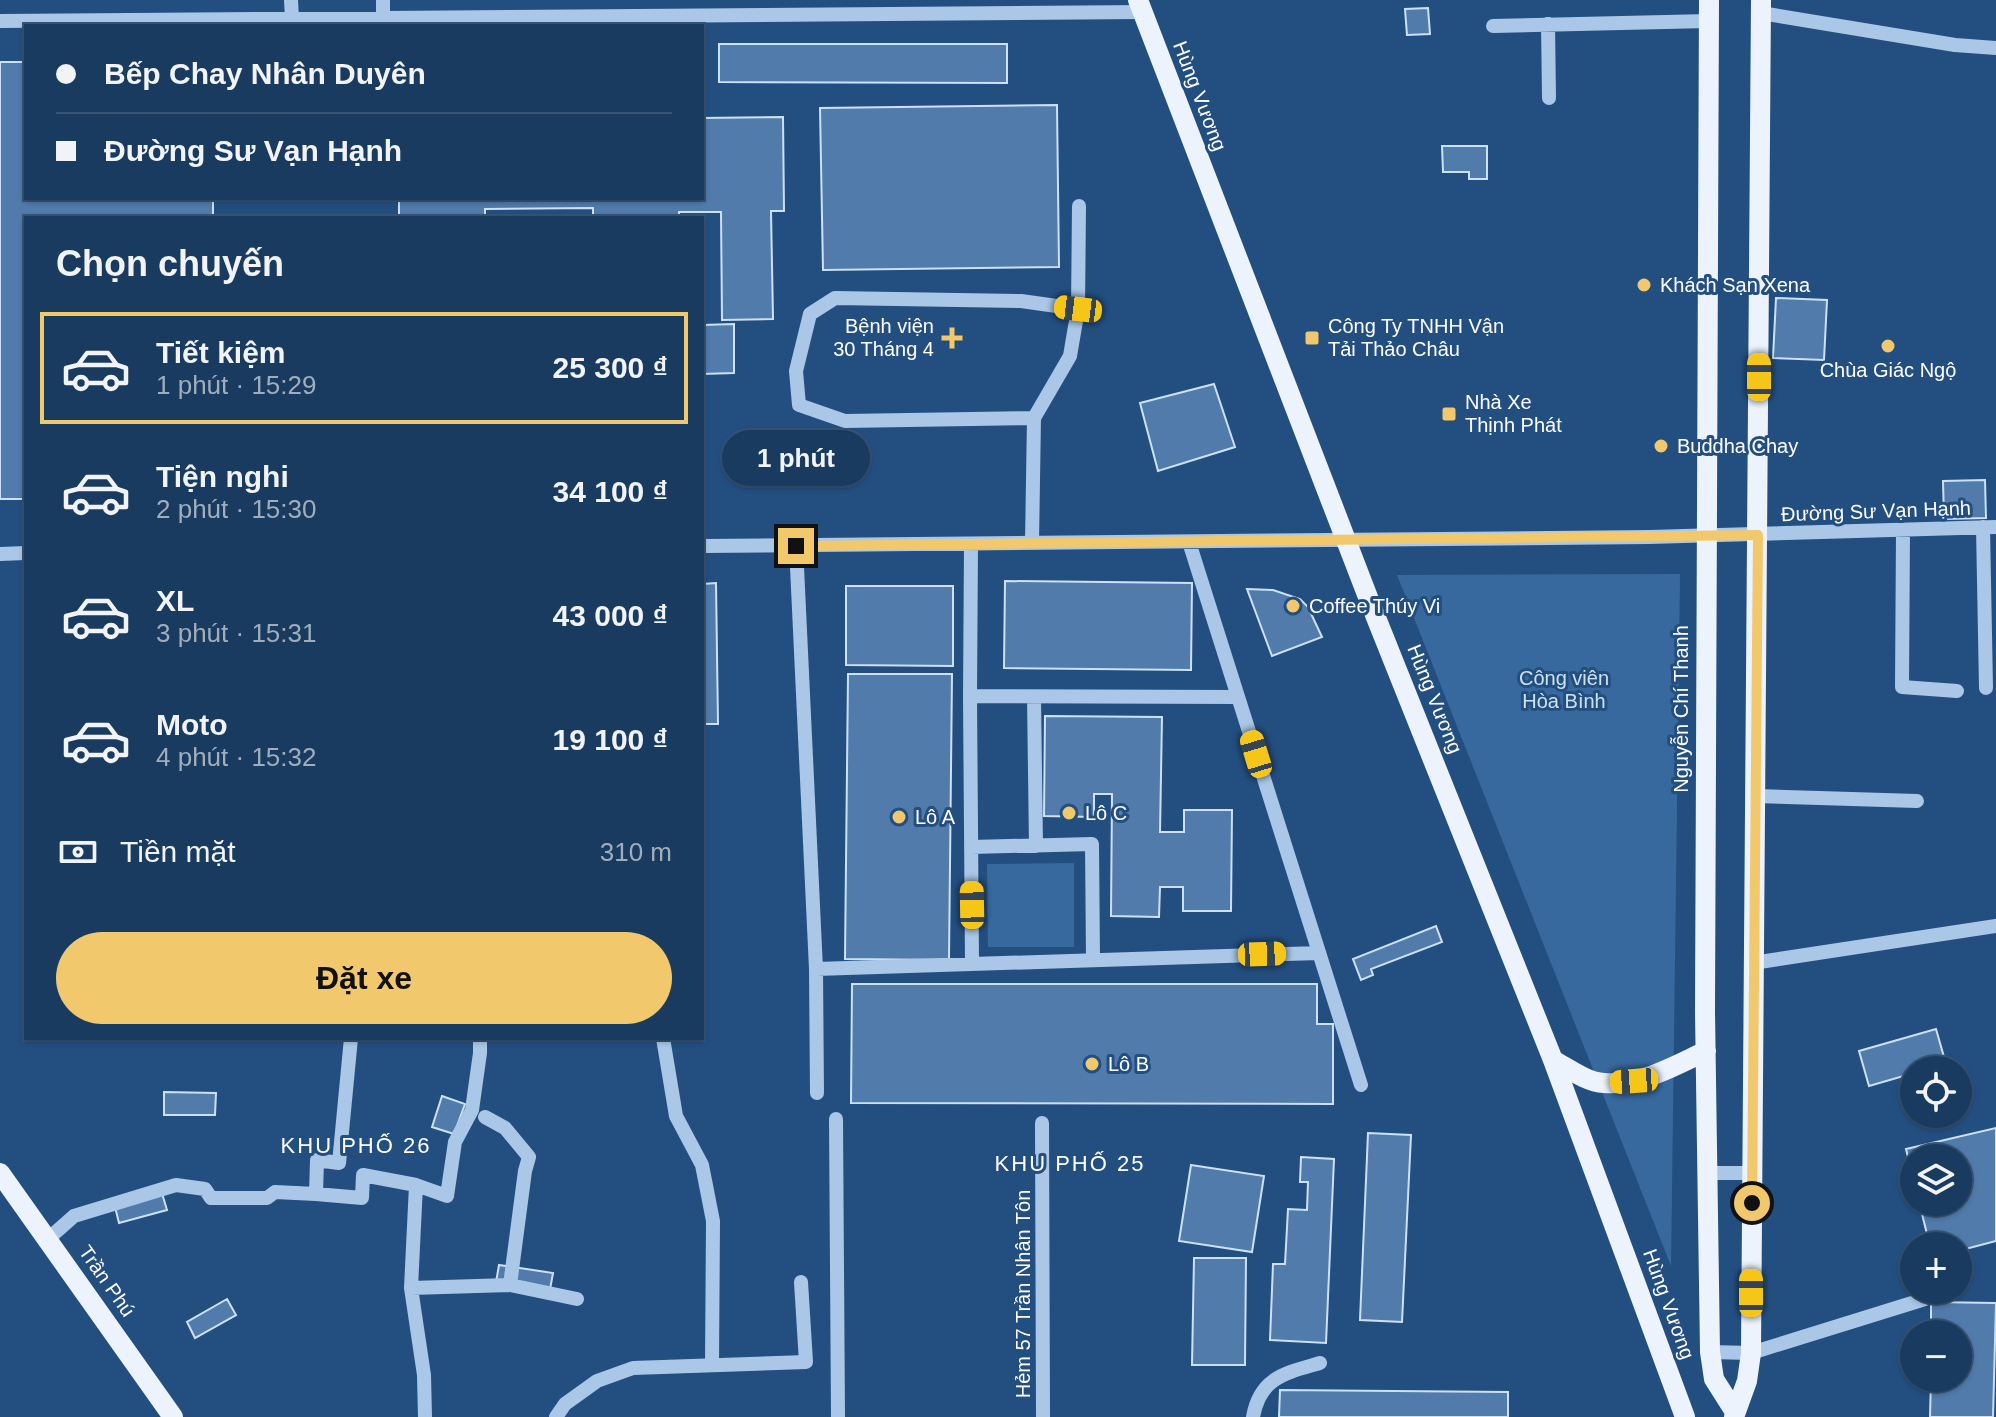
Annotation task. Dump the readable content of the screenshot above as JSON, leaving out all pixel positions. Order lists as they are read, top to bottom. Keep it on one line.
{"streets":{"main road":["Hùng Vương","Nguyễn Chí Thanh","Trần Phú"],"street":["Đường Sư Vạn Hạnh","Hẻm 57 Trần Nhân Tôn"]},"crossings":[["Hùng Vương","Đường Sư Vạn Hạnh"],["Đường Sư Vạn Hạnh","Nguyễn Chí Thanh"]],"districts":["KHU PHỐ 26","KHU PHỐ 25"],"parks":["Công viên Hòa Bình"],"places":{"other":["Khách Sạn Xena","Chùa Giác Ngộ","Buddha Chay","Coffee Thúy Vi","Lô C","Lô A","Lô B"],"health":["Bệnh viện 30 Tháng 4"],"transit":["Công Ty TNHH Vận Tải Thảo Châu","Nhà Xe Thịnh Phát"]},"page":{"banner":["Bếp Chay Nhân Duyên","Đường Sư Vạn Hạnh"],"heading":"Chọn chuyến","list":[{"name":"Tiết kiệm","note":"1 phút · 15:29","value":"25 300 ₫"},{"name":"Tiện nghi","note":"2 phút · 15:30","value":"34 100 ₫"},{"name":"XL","note":"3 phút · 15:31","value":"43 000 ₫"},{"name":"Moto","note":"4 phút · 15:32","value":"19 100 ₫"}],"bubble":"1 phút","pay":["Tiền mặt","310 m"],"buttons":"Đặt xe","map_buttons":["+","−"]}}
